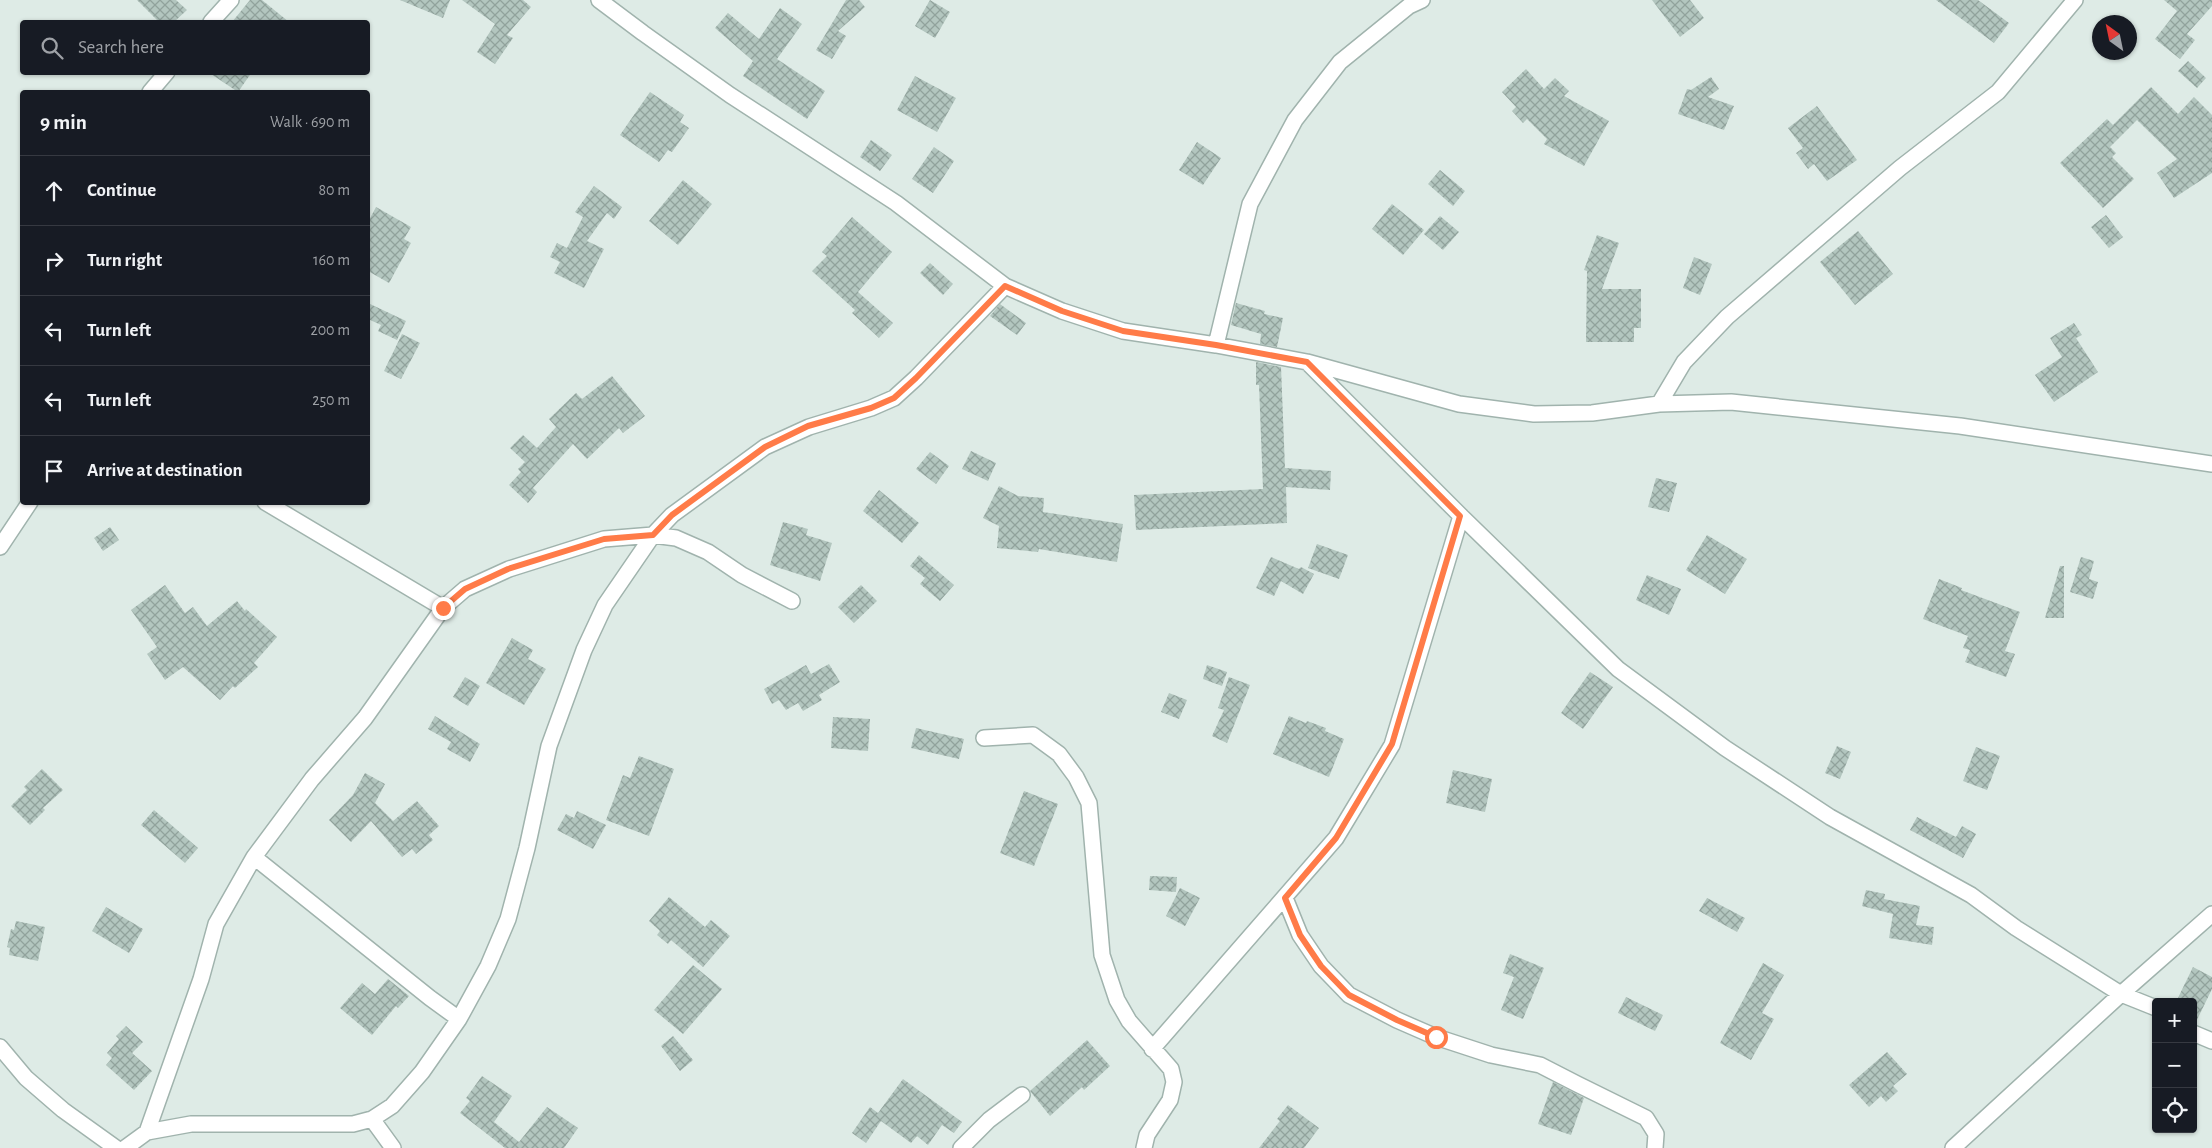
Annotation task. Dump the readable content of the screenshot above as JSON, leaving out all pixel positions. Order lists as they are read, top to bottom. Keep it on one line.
{"north":"top left","page":{"search":"Search here","heading":["9 min","Walk · 690 m"],"list":[["Continue","80 m"],["Turn right","160 m"],["Turn left","200 m"],["Turn left","250 m"],"Arrive at destination"],"map_buttons":["+","−"]}}
